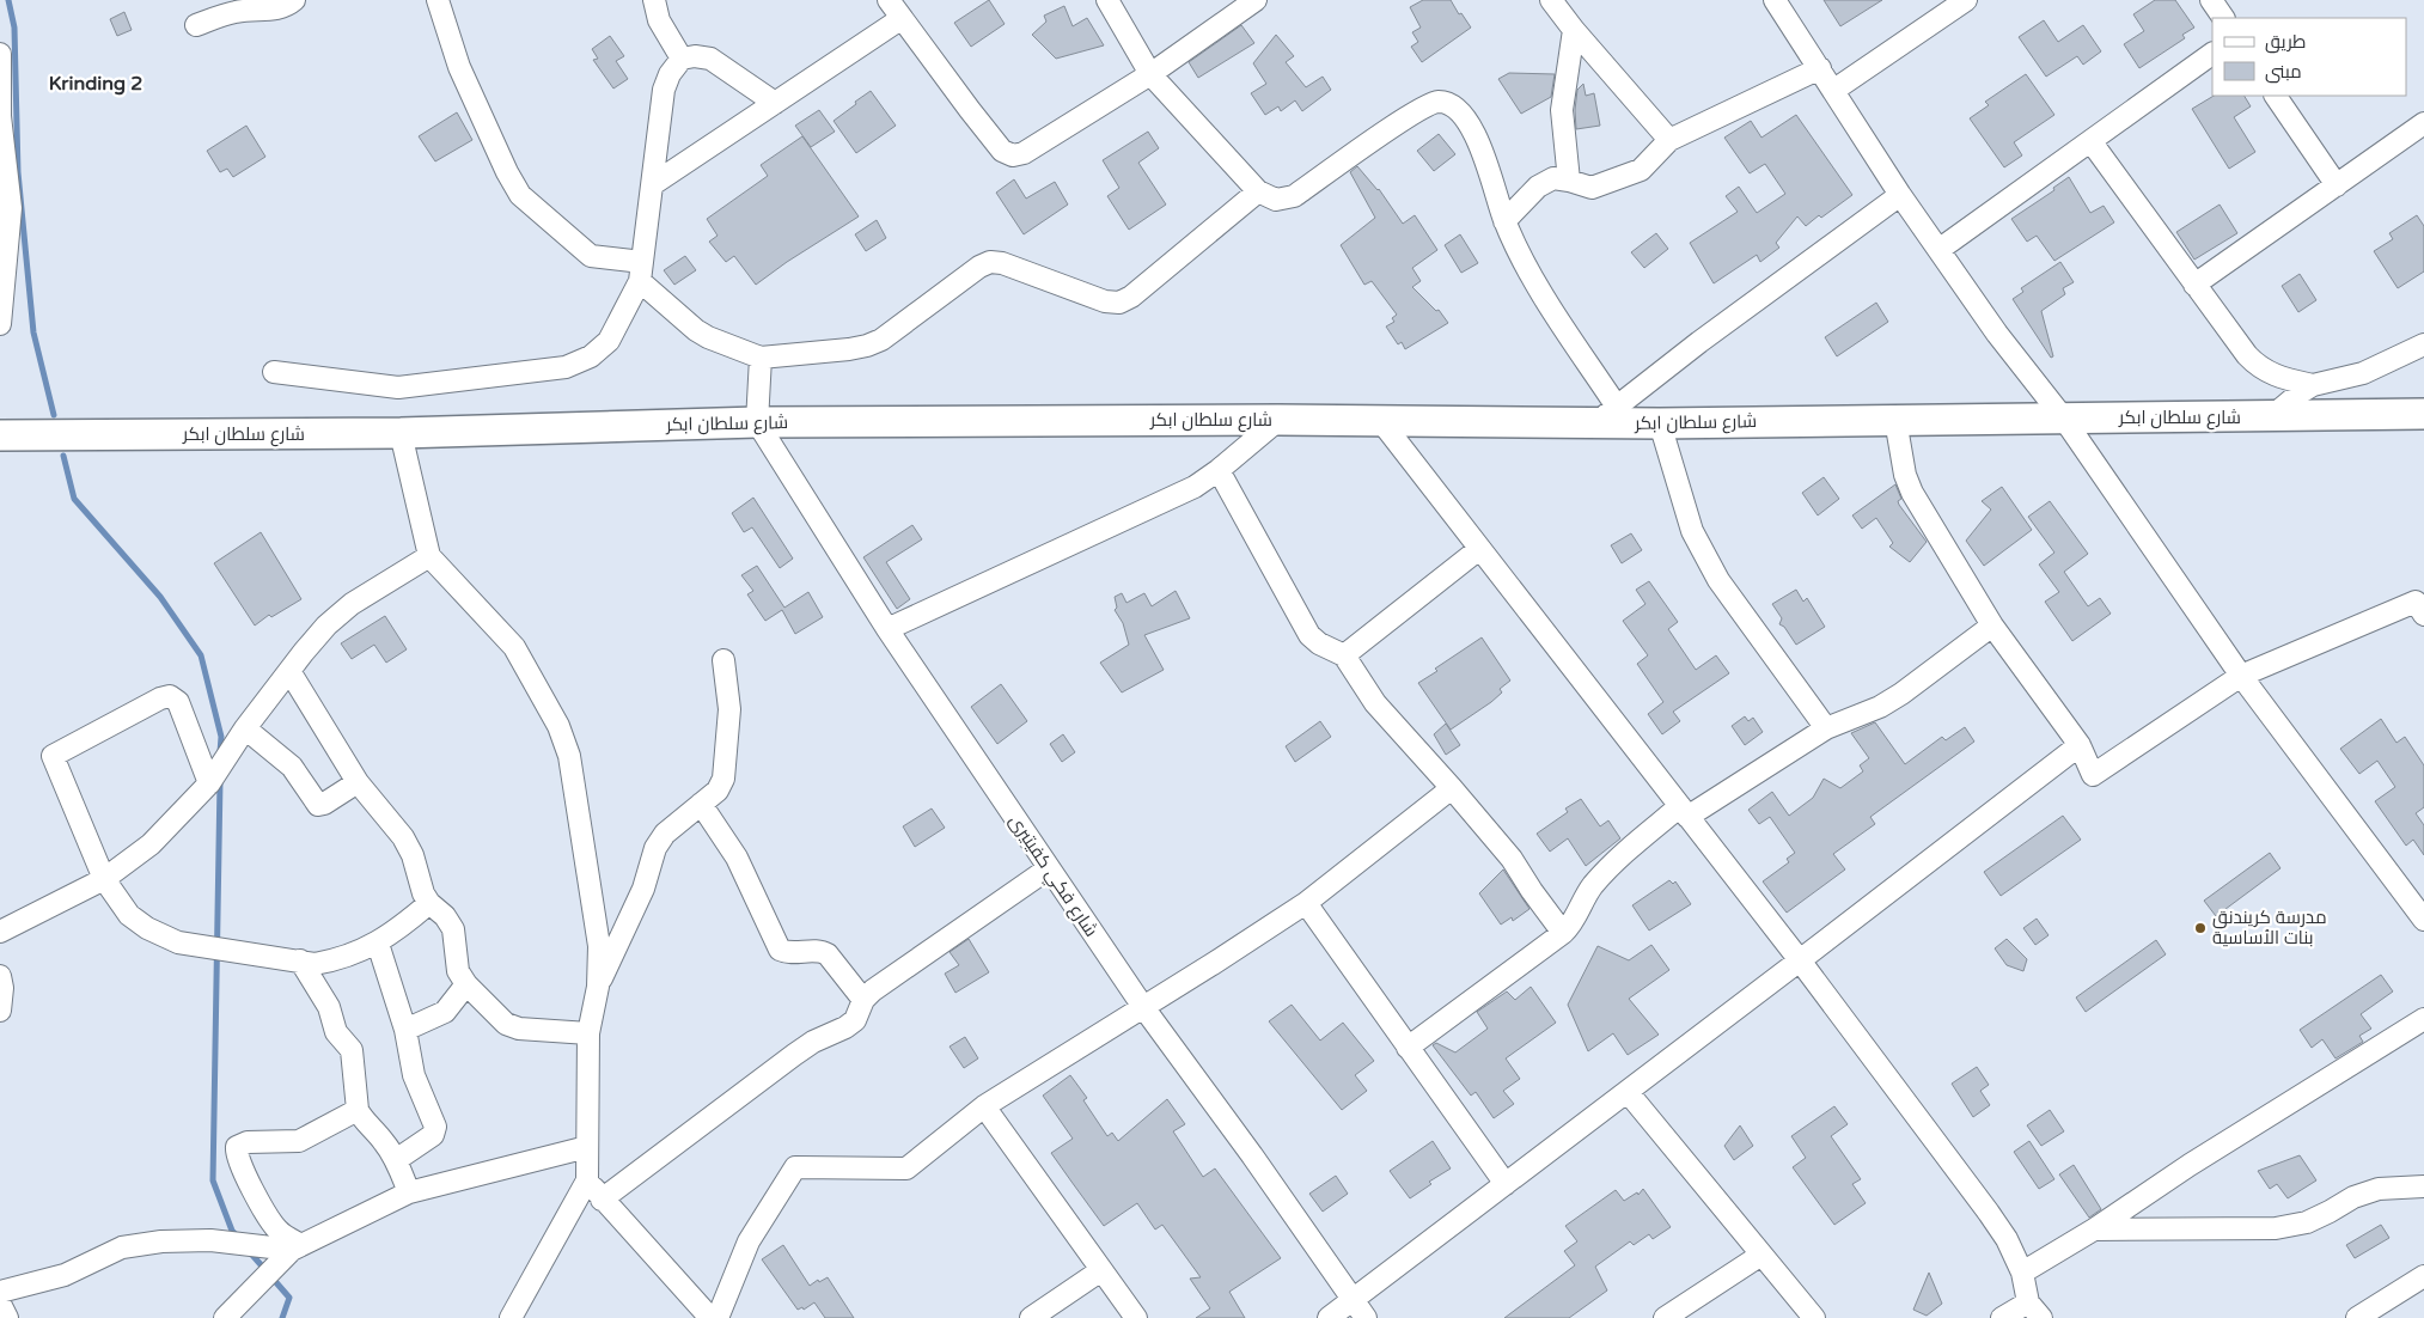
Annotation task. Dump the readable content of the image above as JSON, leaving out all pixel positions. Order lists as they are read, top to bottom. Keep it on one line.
{"streets":{"highway":["شارع سلطان ابكر"],"street":["شارع فكي كفيتيرى"]},"crossings":[["شارع سلطان ابكر","شارع فكي كفيتيرى"]],"districts":["Krinding 2"],"places":["مدرسة كريندنق بنات الأساسية"],"legend":["طريق","مبنى"]}
